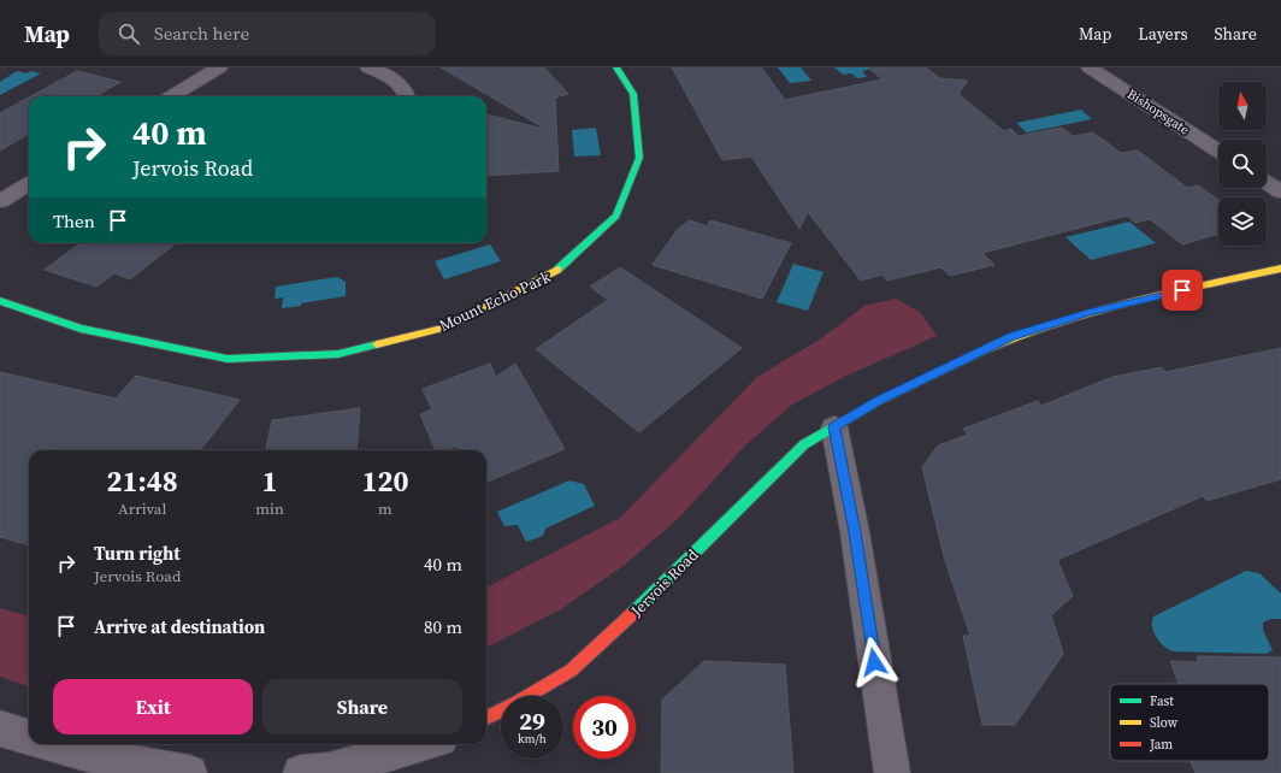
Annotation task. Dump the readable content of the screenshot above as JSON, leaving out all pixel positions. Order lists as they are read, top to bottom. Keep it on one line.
{"streets":{"street":["Bishopsgate","Mount Echo Park","Jervois Road"]},"legend":["Fast","Slow","Jam"],"north":"top","page":{"header":"Map","search":"Search here","nav":["Map","Layers","Share"],"turn":["40 m","Jervois Road"],"then":"Then","eta":["21:48","Arrival","1","min","120","m"],"list":[{"name":"Turn right","note":"Jervois Road","value":"40 m"},{"name":"Arrive at destination","value":"80 m"}],"buttons":["Exit","Share"],"speed":"29 km/h","limit":"30"}}
